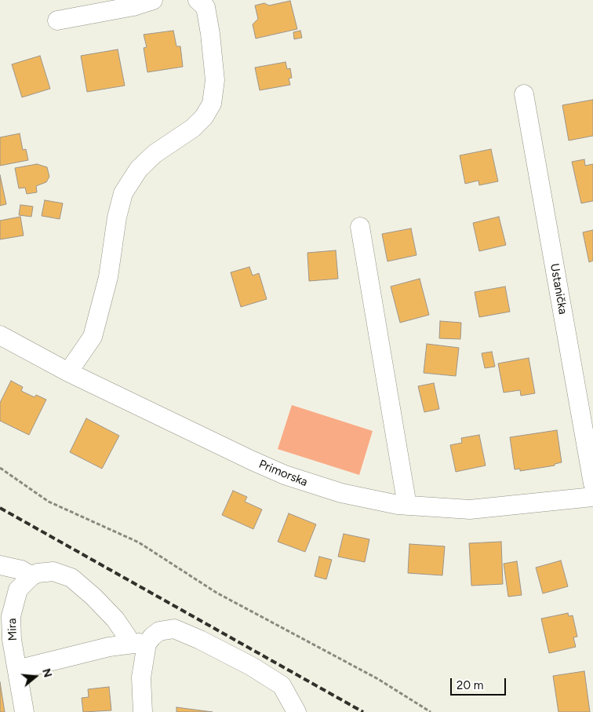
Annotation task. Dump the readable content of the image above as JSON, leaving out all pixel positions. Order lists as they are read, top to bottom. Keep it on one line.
{"streets":{"street":["Ustanička","Primorska","Mira"]},"scale_bar":"20 m","north":"right"}
